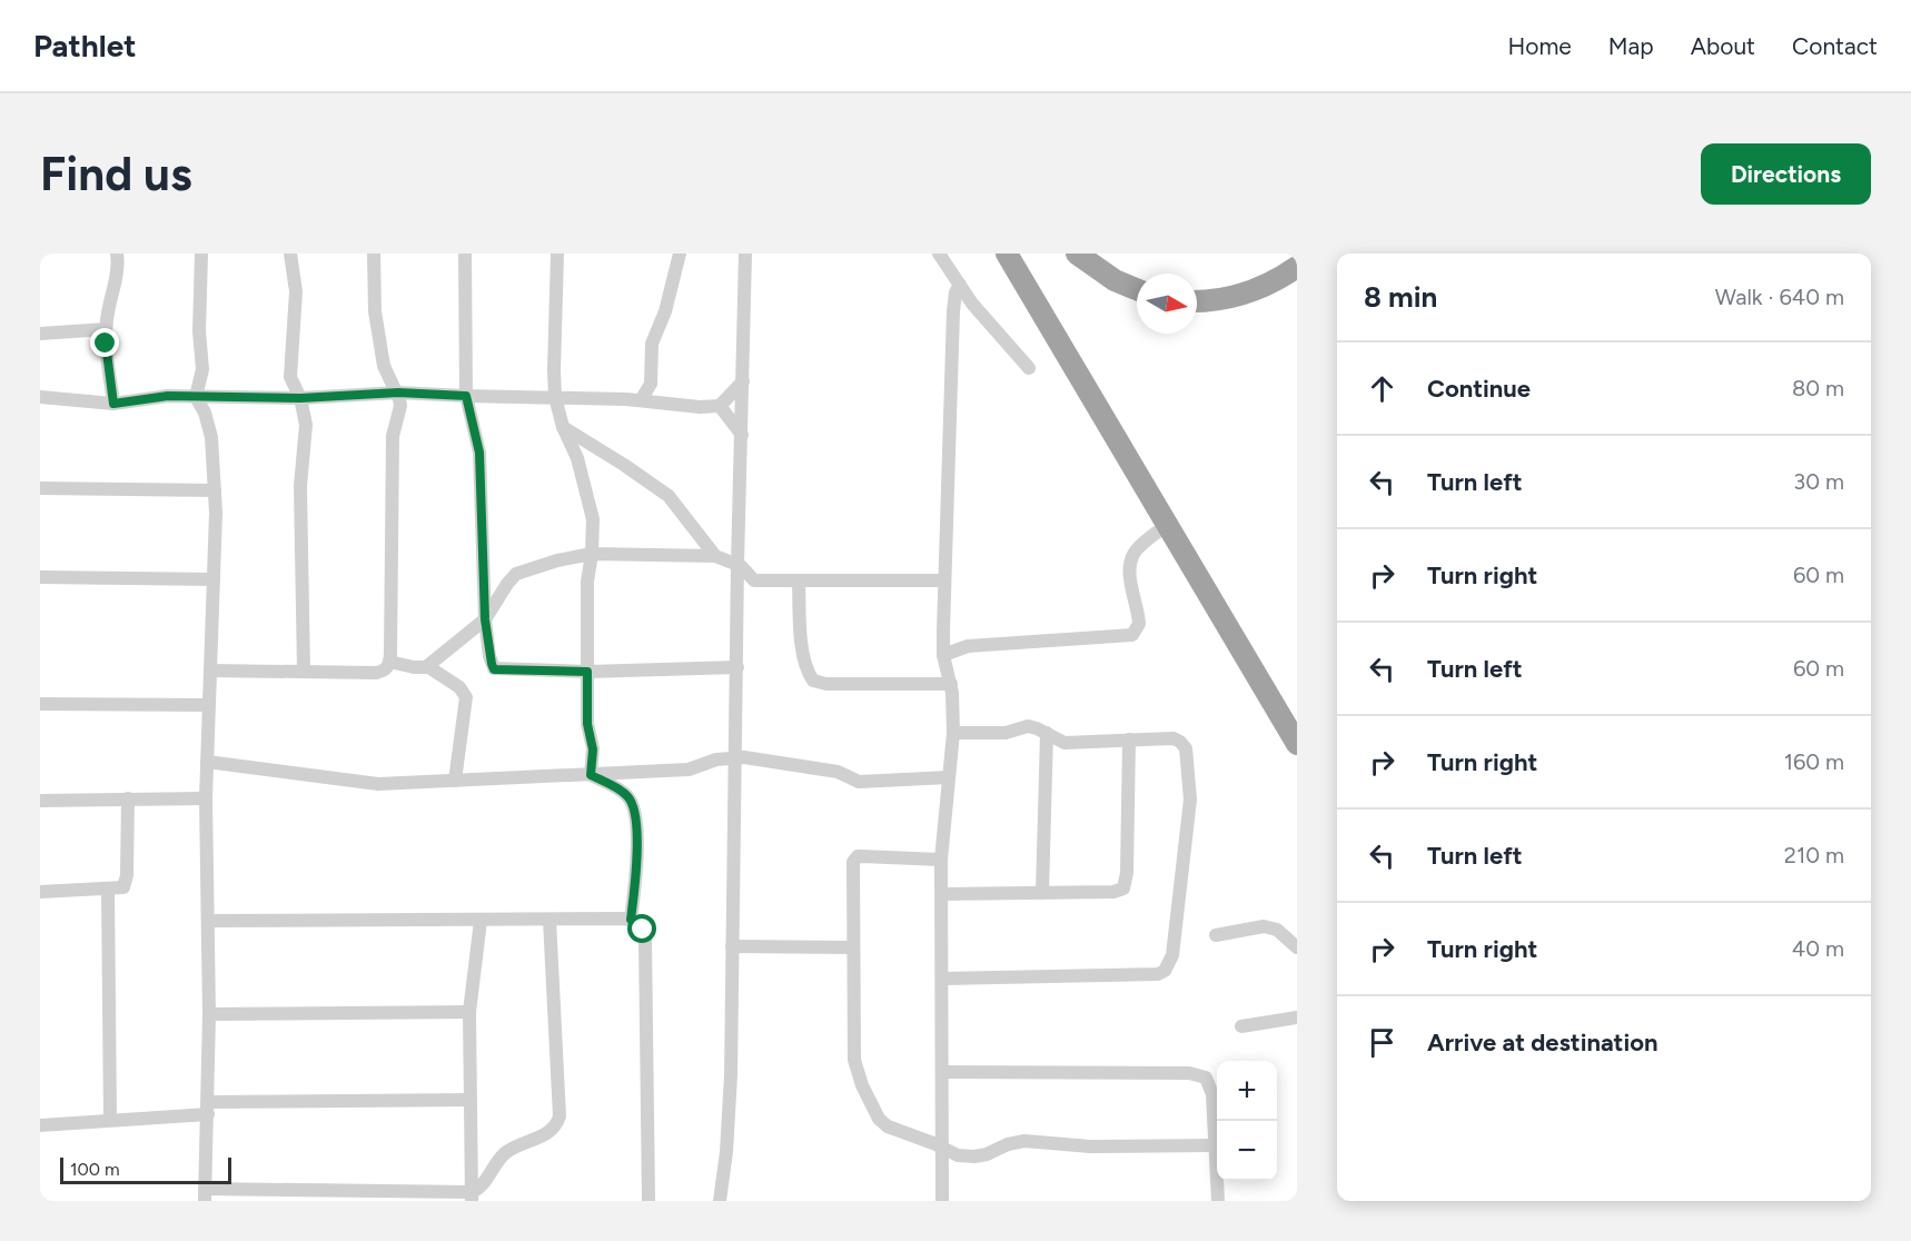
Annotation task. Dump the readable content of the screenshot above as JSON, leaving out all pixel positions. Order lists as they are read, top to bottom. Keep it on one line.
{"scale_bar":"100 m","north":"right","page":{"header":"Pathlet","nav":["Home","Map","About","Contact"],"buttons":"Directions","title":"Find us","heading":["8 min","Walk · 640 m"],"list":[["Continue","80 m"],["Turn left","30 m"],["Turn right","60 m"],["Turn left","60 m"],["Turn right","160 m"],["Turn left","210 m"],["Turn right","40 m"],"Arrive at destination"],"map_buttons":["+","−"],"scale":"100 m"}}
